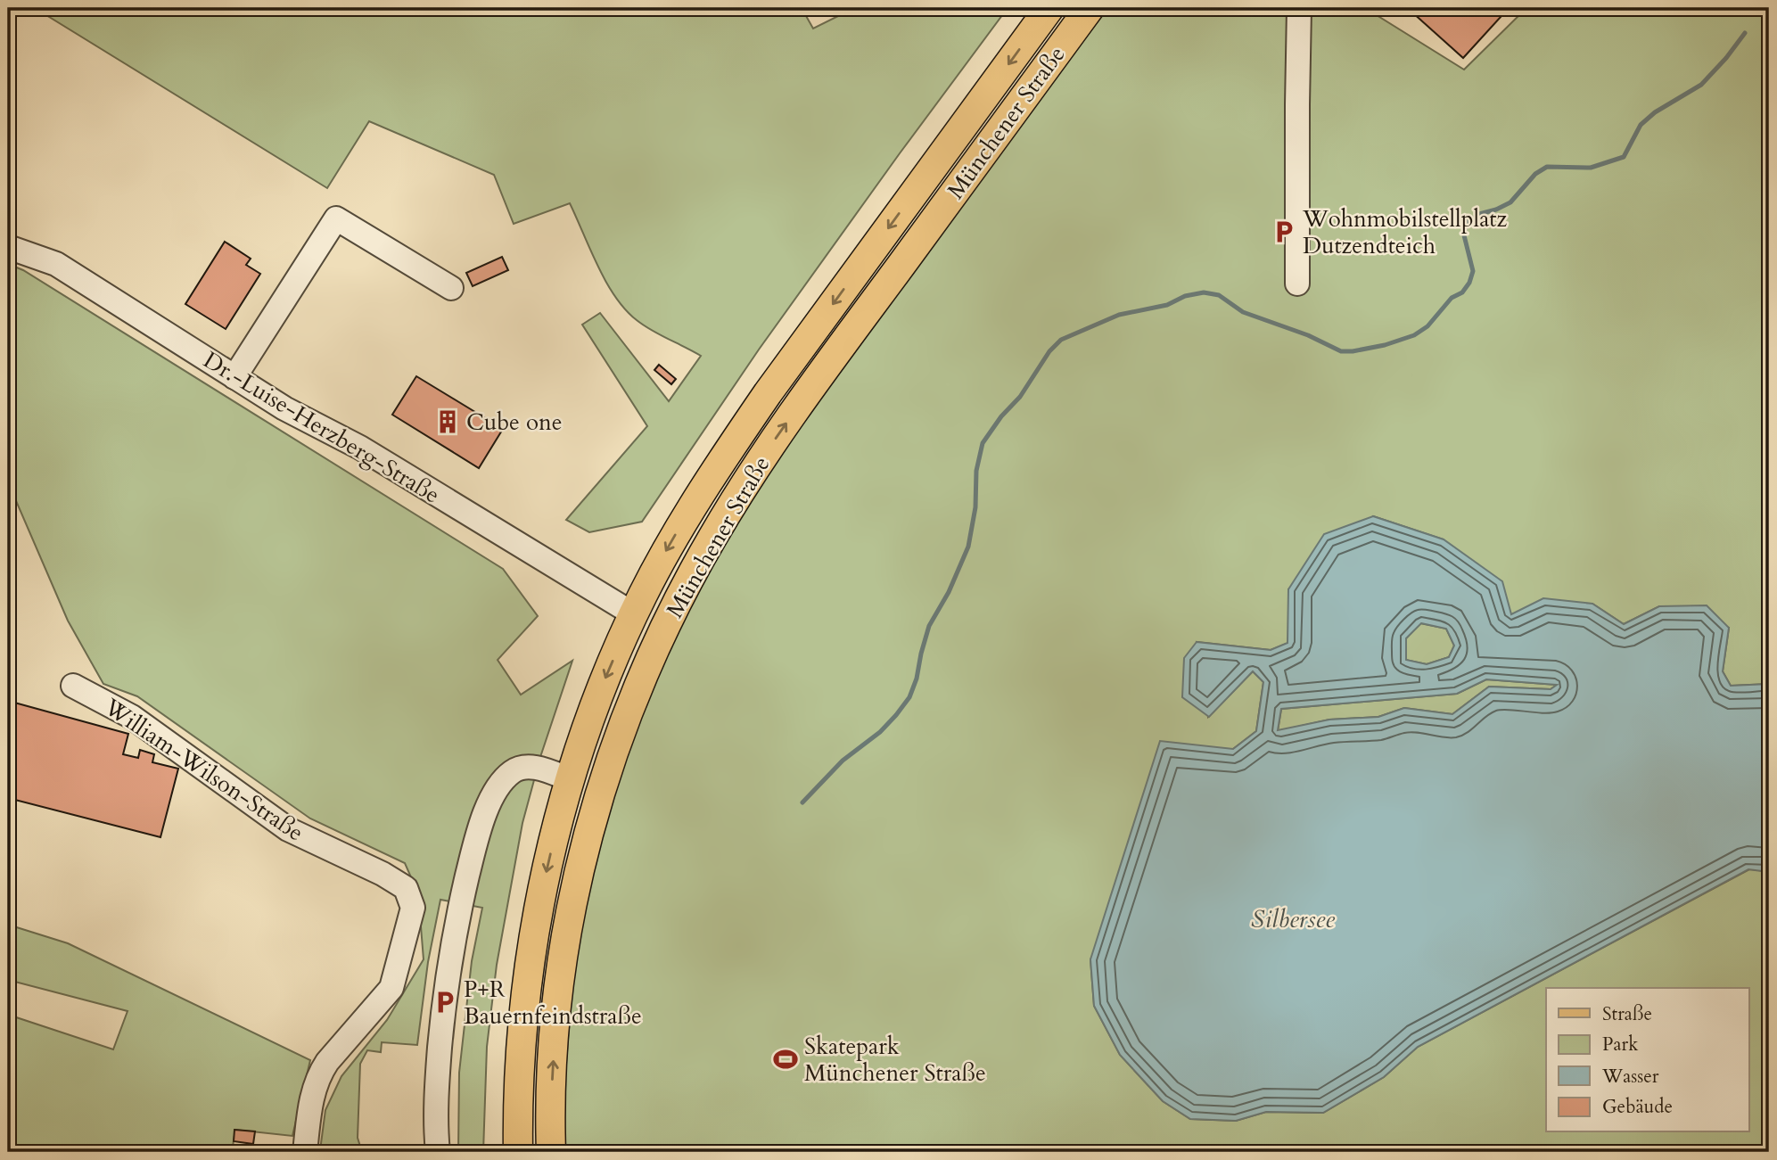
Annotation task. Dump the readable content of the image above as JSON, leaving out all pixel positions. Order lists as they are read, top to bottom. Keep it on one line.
{"streets":{"main road":["Münchener Straße"],"street":["Dr.-Luise-Herzberg-Straße","William-Wilson-Straße"]},"crossings":[["Münchener Straße","Dr.-Luise-Herzberg-Straße"]],"water":["Silbersee"],"places":{"parking":["Wohnmobilstellplatz Dutzendteich","P+R Bauernfeindstraße"],"building":["Cube one"],"sports":["Skatepark Münchener Straße"]},"legend":["Straße","Park","Wasser","Gebäude"]}
